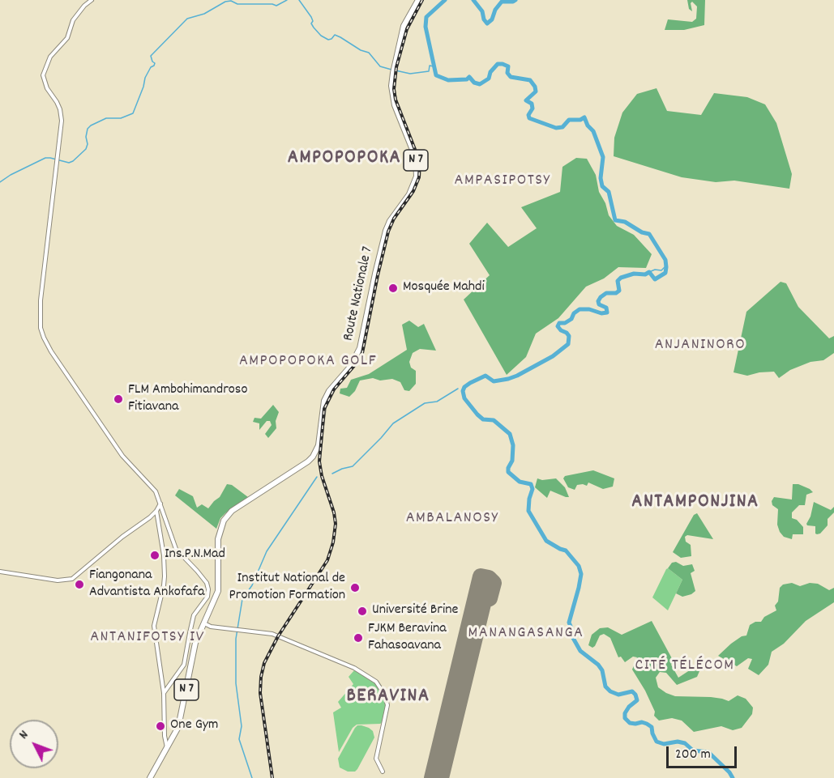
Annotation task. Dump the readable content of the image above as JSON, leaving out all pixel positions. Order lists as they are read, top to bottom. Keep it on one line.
{"streets":{"main road":["N 7","Route Nationale 7"]},"crossings":[["N 7","Route Nationale 7"]],"districts":["AMPOPOPOKA","AMPASIPOTSY","ANJANINORO","AMPOPOPOKA GOLF","ANTAMPONJINA","AMBALANOSY","MANANGASANGA","ANTANIFOTSY IV","CITÉ TÉLÉCOM","BERAVINA"],"places":["Mosquée Mahdi","FLM Ambohimandroso Fitiavana","Ins.P.N.Mad","Fiangonana Advantista Ankofafa","Institut National de Promotion Formation","Université Brine","FJKM Beravina Fahasoavana","One Gym"],"scale_bar":"200 m","north":"top left"}
